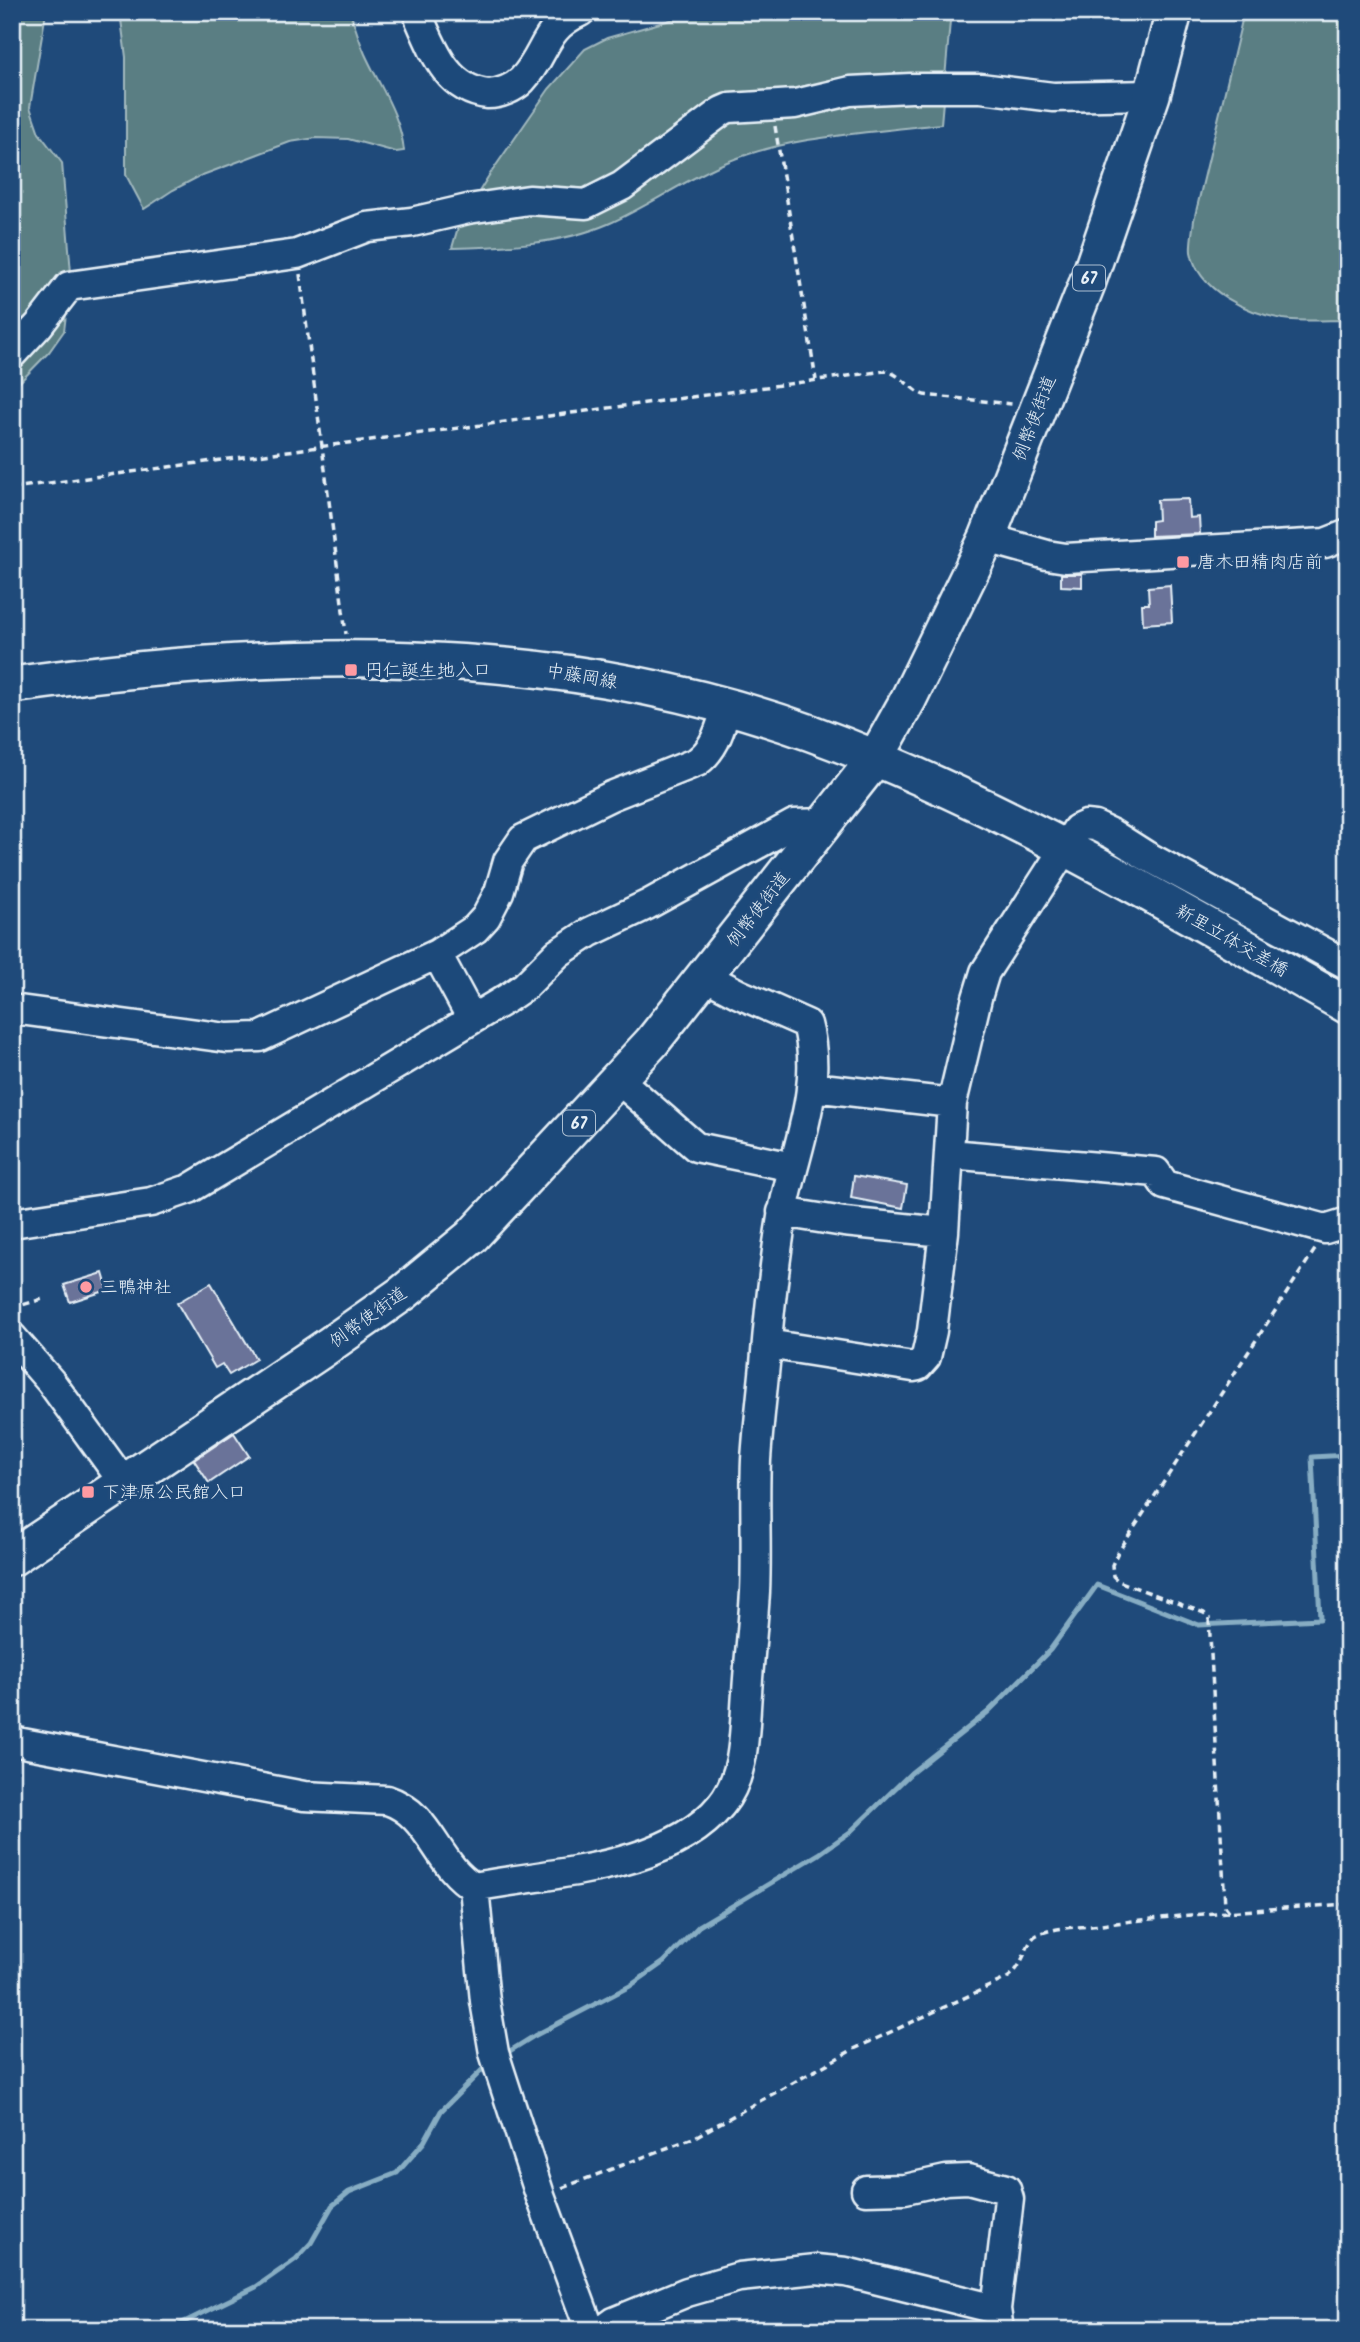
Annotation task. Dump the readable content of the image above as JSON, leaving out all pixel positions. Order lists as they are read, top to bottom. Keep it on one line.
{"streets":{"main road":["67","例幣使街道","中藤岡線","新里立体交差橋"]},"crossings":[["例幣使街道","中藤岡線"],["中藤岡線","新里立体交差橋"]],"places":{"transit":["唐木田精肉店前","円仁誕生地入口","下津原公民館入口"],"other":["三鴨神社"]}}
